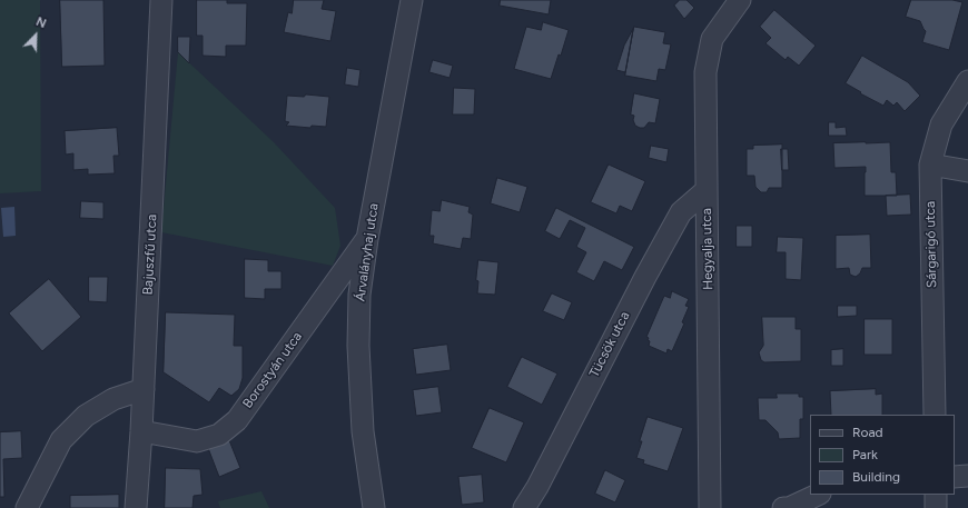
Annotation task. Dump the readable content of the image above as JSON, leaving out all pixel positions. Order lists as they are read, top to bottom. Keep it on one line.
{"streets":{"street":["Sárgarigó utca","Hegyalja utca","Árvalányhaj utca","Bajuszfű utca","Tücsök utca","Borostyán utca"]},"crossings":[["Hegyalja utca","Tücsök utca"],["Árvalányhaj utca","Borostyán utca"],["Bajuszfű utca","Borostyán utca"]],"legend":["Road","Park","Building"],"north":"top right"}
